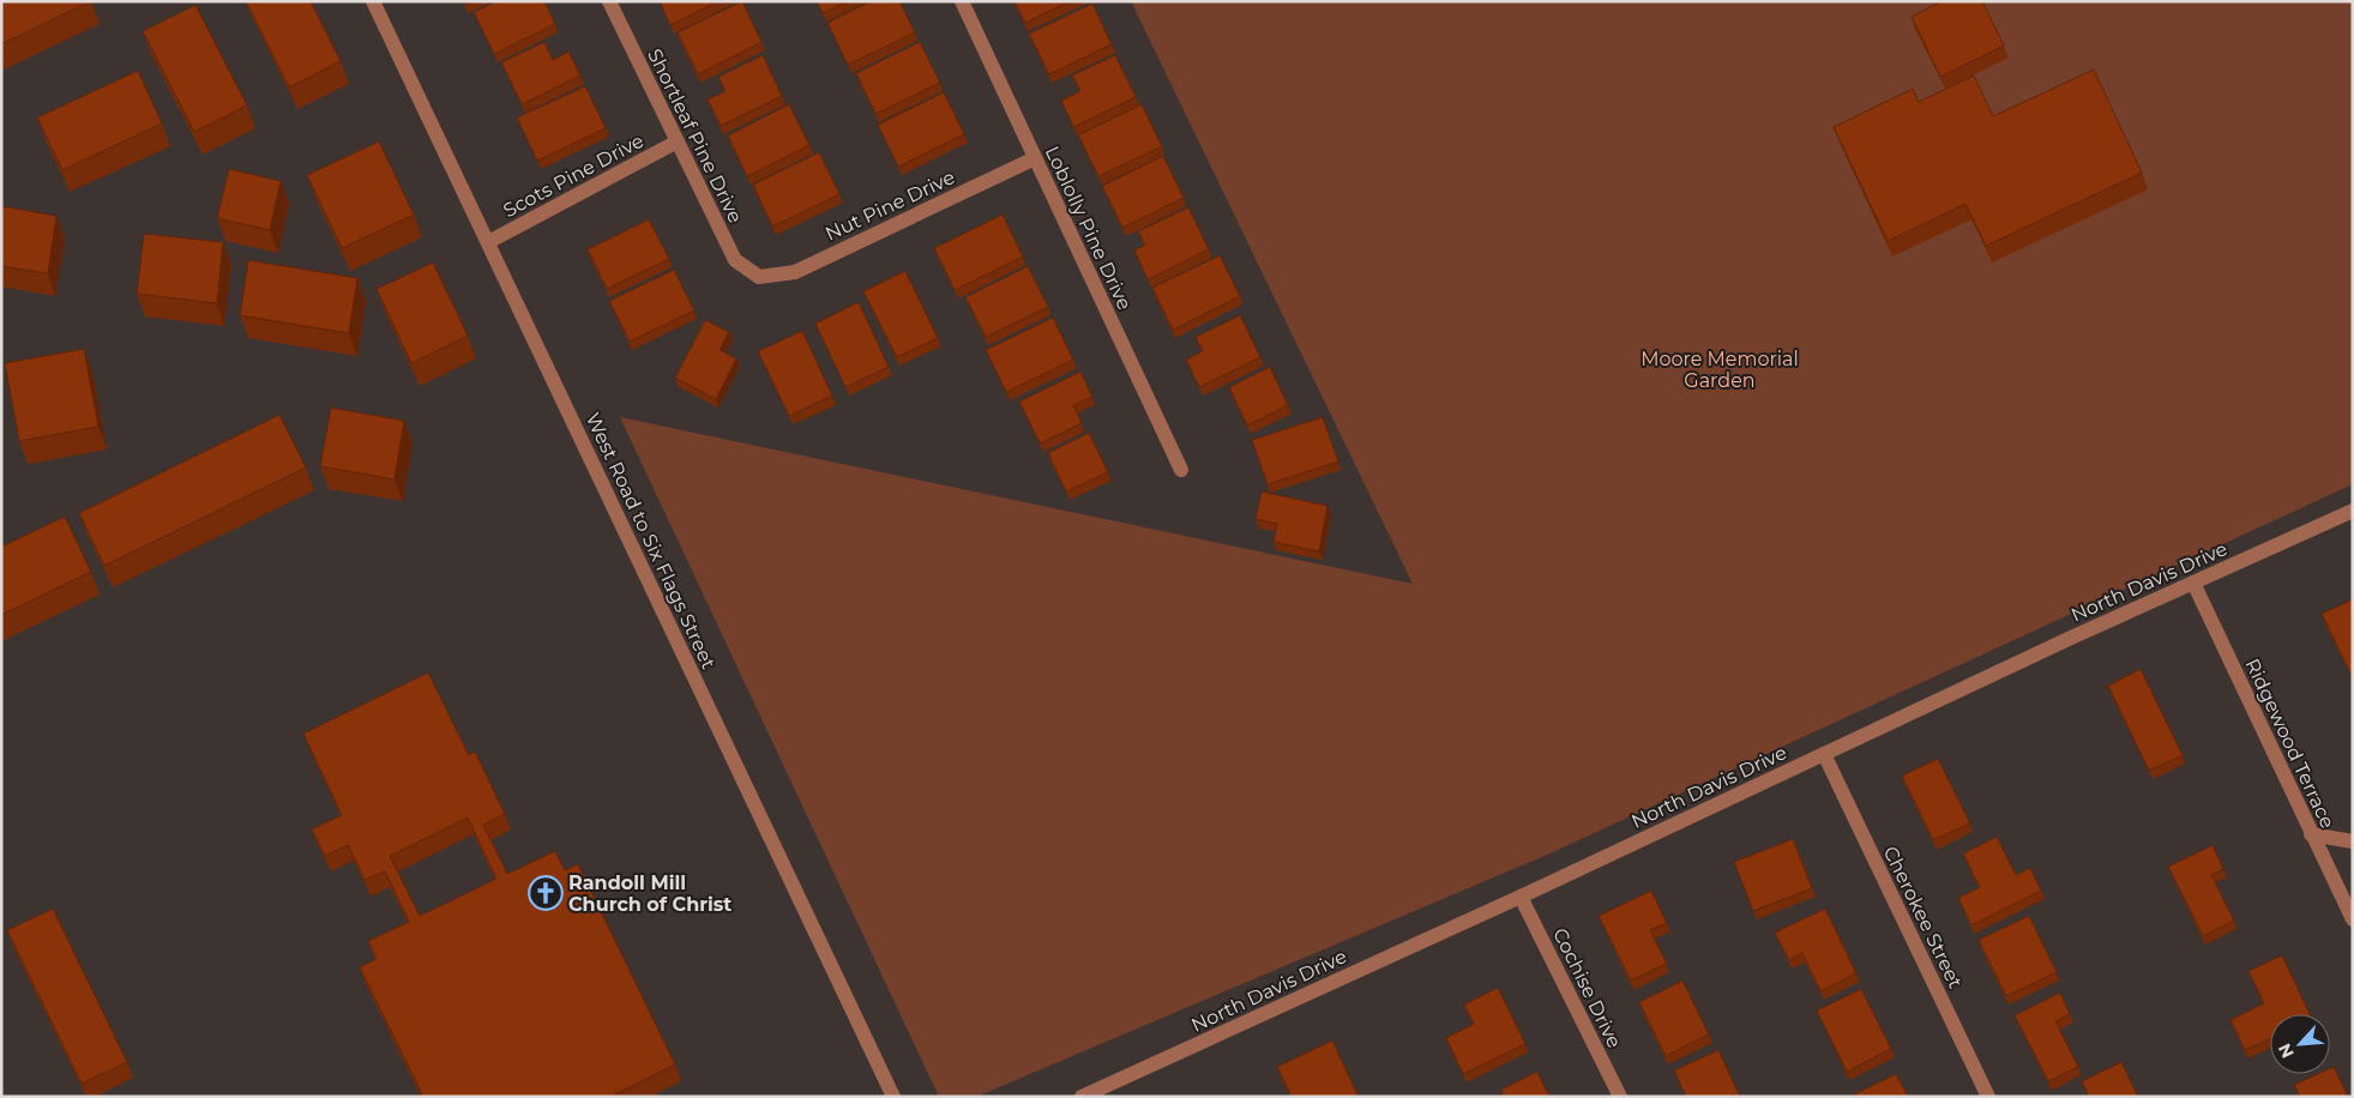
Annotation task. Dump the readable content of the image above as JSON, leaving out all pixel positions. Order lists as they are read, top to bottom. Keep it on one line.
{"streets":{"street":["Shortleaf Pine Drive","Scots Pine Drive","Nut Pine Drive","Loblolly Pine Drive","West Road to Six Flags Street","North Davis Drive","Ridgewood Terrace","Cherokee Street","Cochise Drive"]},"crossings":[["Shortleaf Pine Drive","Scots Pine Drive"],["Shortleaf Pine Drive","Nut Pine Drive"],["Scots Pine Drive","West Road to Six Flags Street"],["Nut Pine Drive","Loblolly Pine Drive"],["North Davis Drive","Ridgewood Terrace"],["North Davis Drive","Cherokee Street"],["North Davis Drive","Cochise Drive"]],"parks":["Moore Memorial Garden"],"places":{"church":["Randoll Mill Church of Christ"]},"north":"bottom left"}
